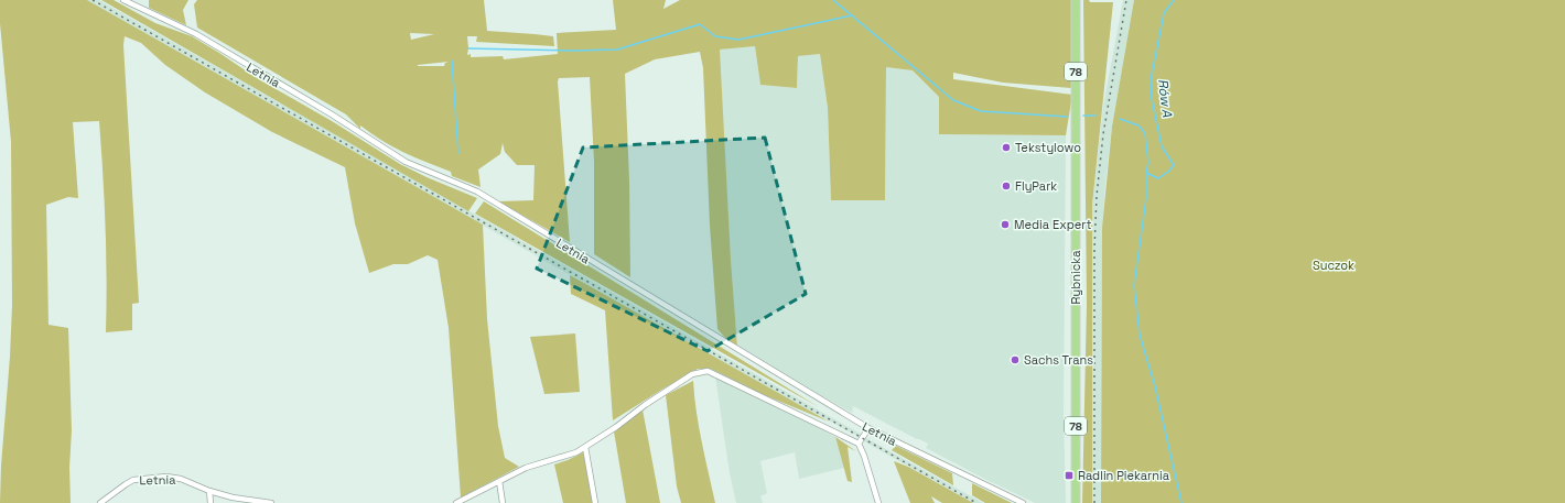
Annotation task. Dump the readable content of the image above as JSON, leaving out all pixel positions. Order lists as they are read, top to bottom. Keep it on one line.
{"streets":{"main road":["78","Rybnicka"],"street":["Letnia"]},"water":["Rów A"],"parks":["Suczok"],"places":{"other":["Tekstylowo","FlyPark","Media Expert","Sachs Trans"],"transit":["Radlin Piekarnia"]}}
